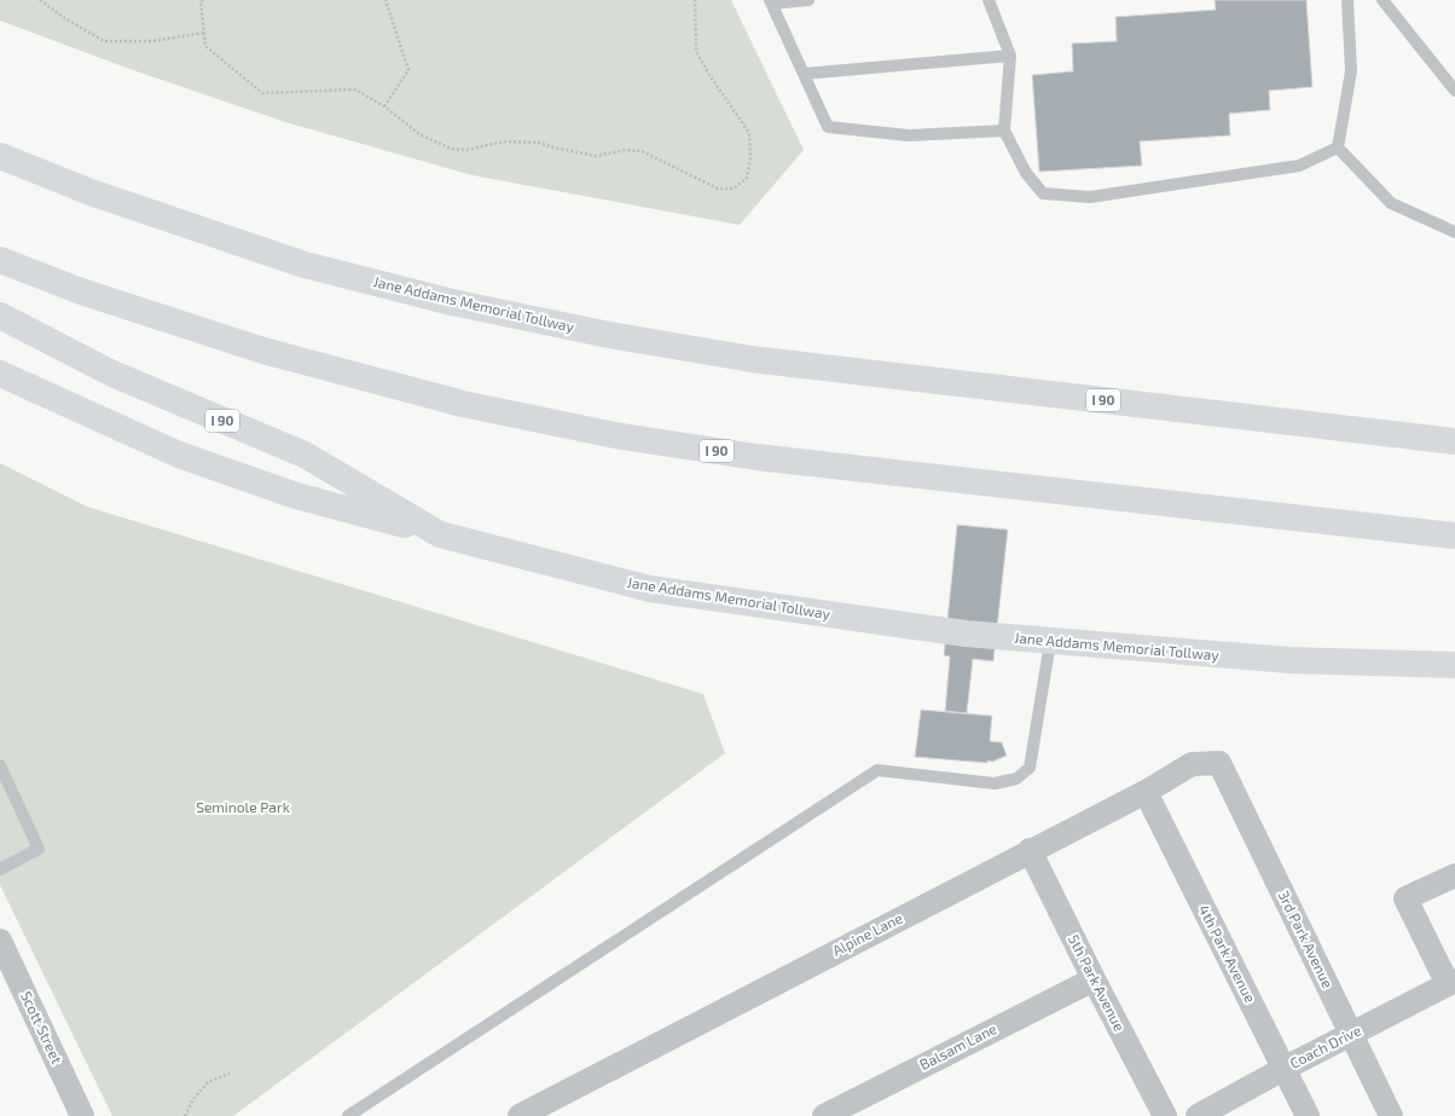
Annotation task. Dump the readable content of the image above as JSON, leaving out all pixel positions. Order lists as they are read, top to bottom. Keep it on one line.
{"streets":{"highway":["Jane Addams Memorial Tollway","I 90"],"street":["Alpine Lane","3rd Park Avenue","4th Park Avenue","5th Park Avenue","Scott Street","Balsam Lane","Coach Drive"]},"crossings":[["Alpine Lane","3rd Park Avenue"],["Alpine Lane","4th Park Avenue"],["Alpine Lane","5th Park Avenue"],["3rd Park Avenue","Coach Drive"],["4th Park Avenue","Coach Drive"],["5th Park Avenue","Balsam Lane"]],"parks":["Seminole Park"]}
